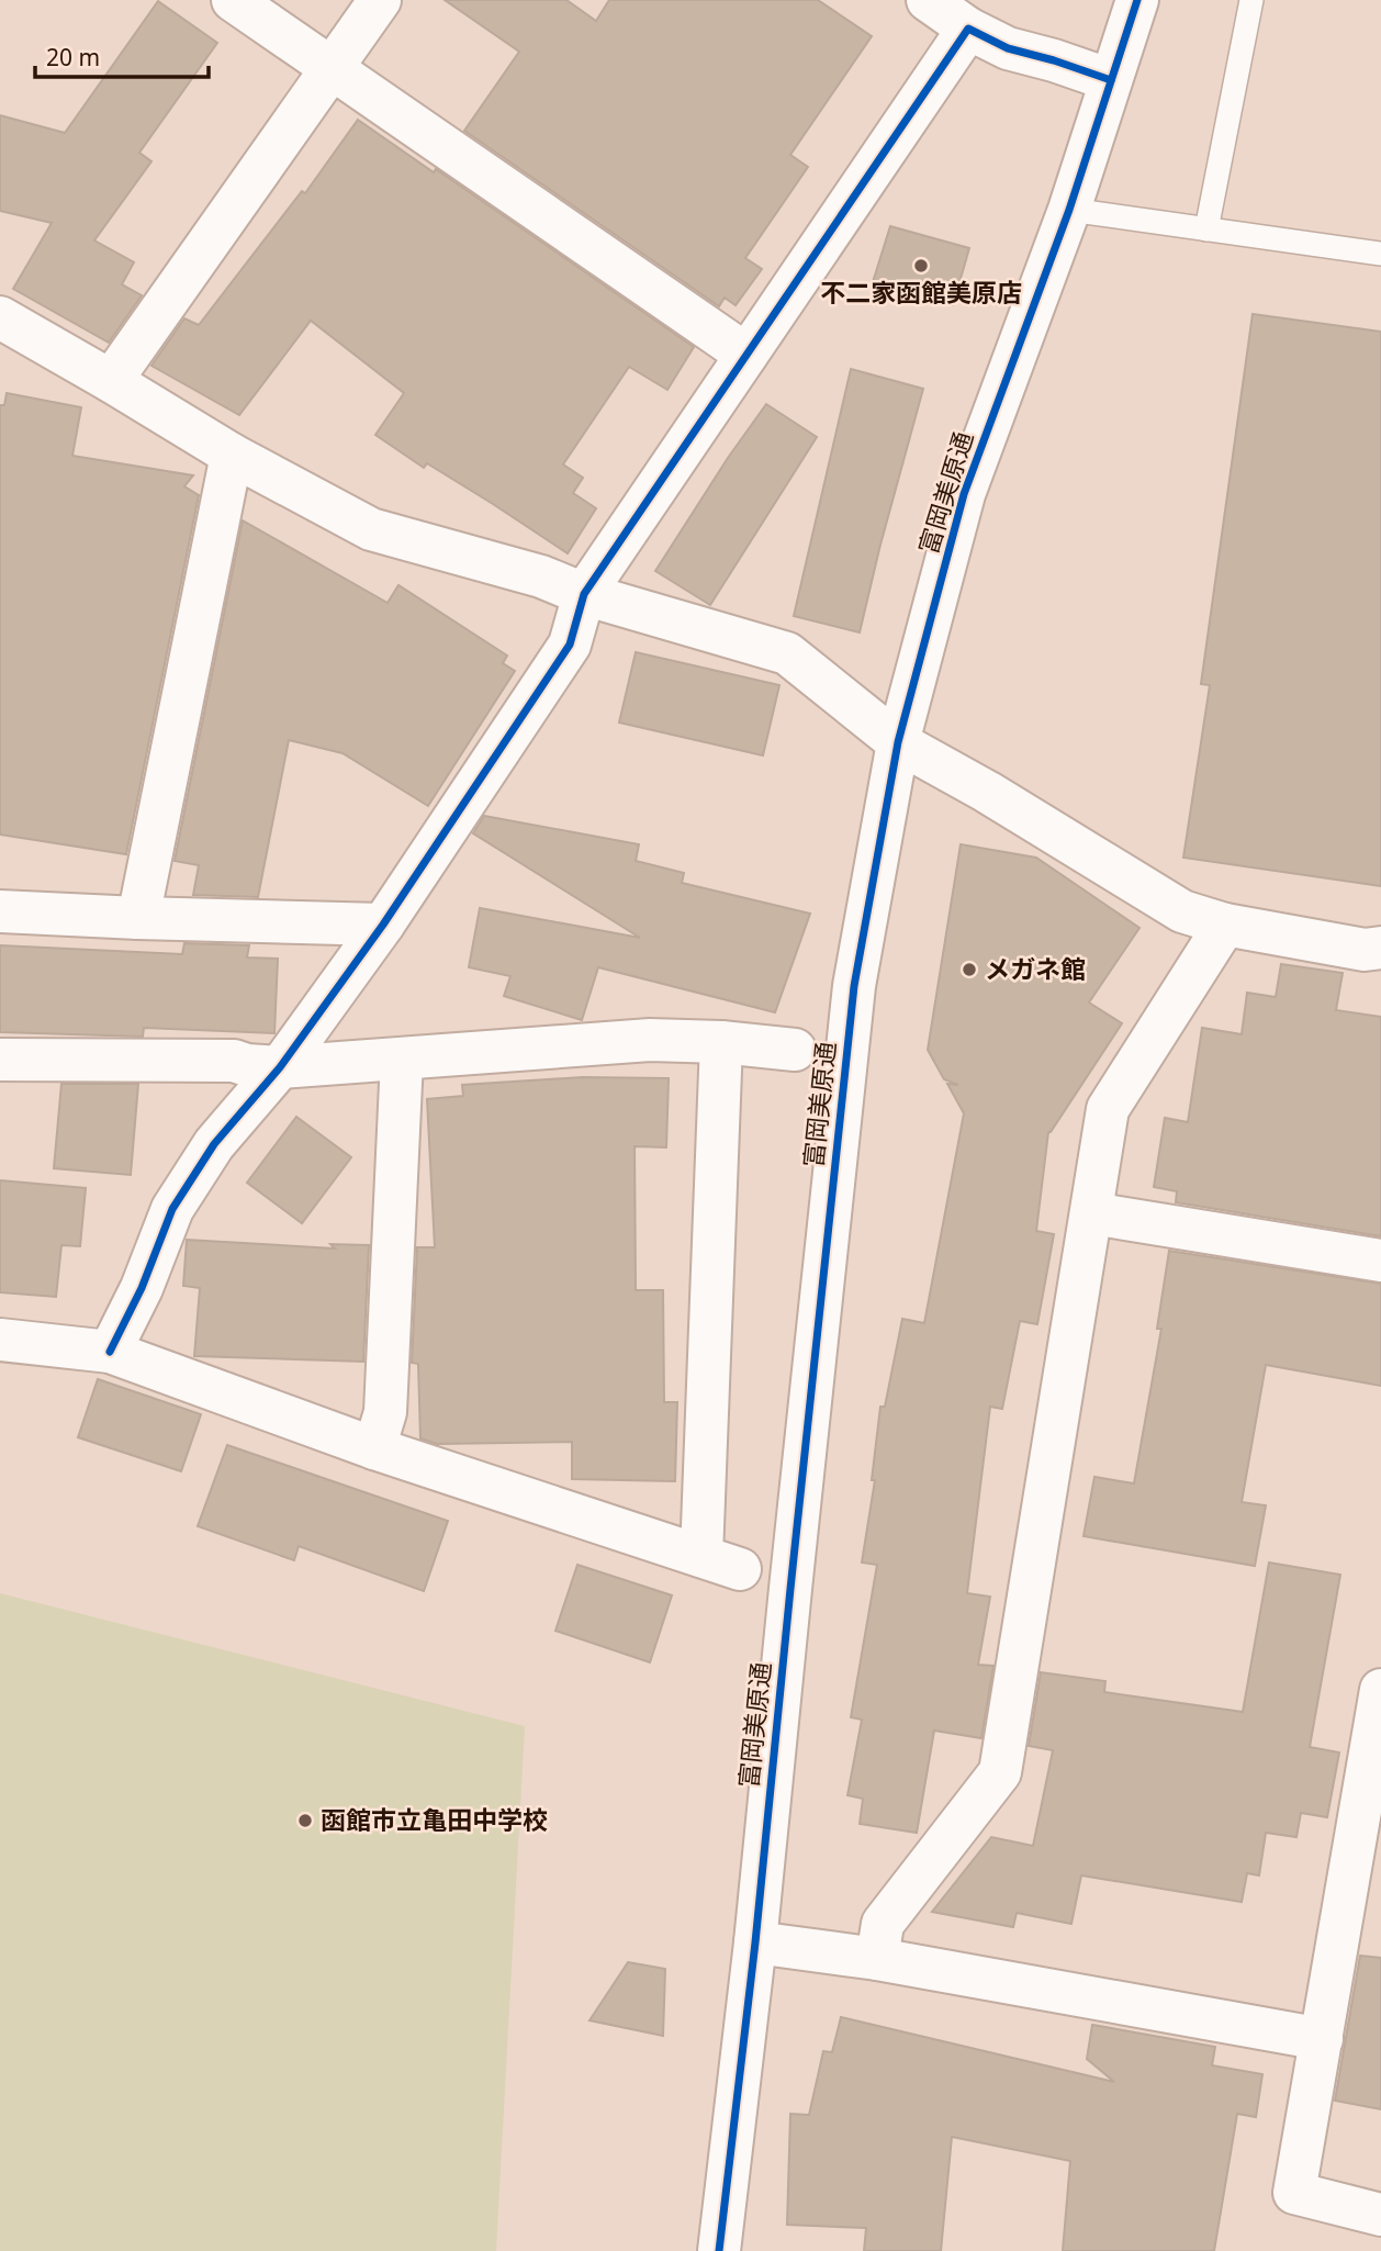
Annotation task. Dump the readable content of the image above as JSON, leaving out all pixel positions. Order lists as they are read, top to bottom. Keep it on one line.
{"streets":{"street":["富岡美原通"]},"places":["不二家函館美原店","メガネ館","函館市立亀田中学校"],"scale_bar":"20 m"}
